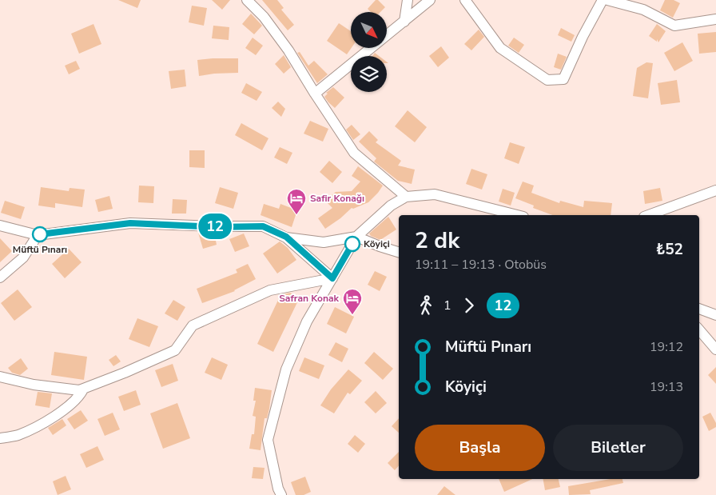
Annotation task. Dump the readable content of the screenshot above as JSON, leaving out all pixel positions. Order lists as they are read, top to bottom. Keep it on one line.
{"places":{"hotel":["Safir Konağı","Safran Konak"],"other":["Müftü Pınarı","Köyiçi"]},"lines":["bus line 12"],"north":"bottom right","page":{"on_map":"12","heading":["2 dk","19:11 – 19:13 · Otobüs","₺52"],"legs":["1","12"],"list":[{"name":"Müftü Pınarı","value":"19:12"},{"name":"Köyiçi","value":"19:13"}],"buttons":["Başla","Biletler"]}}
